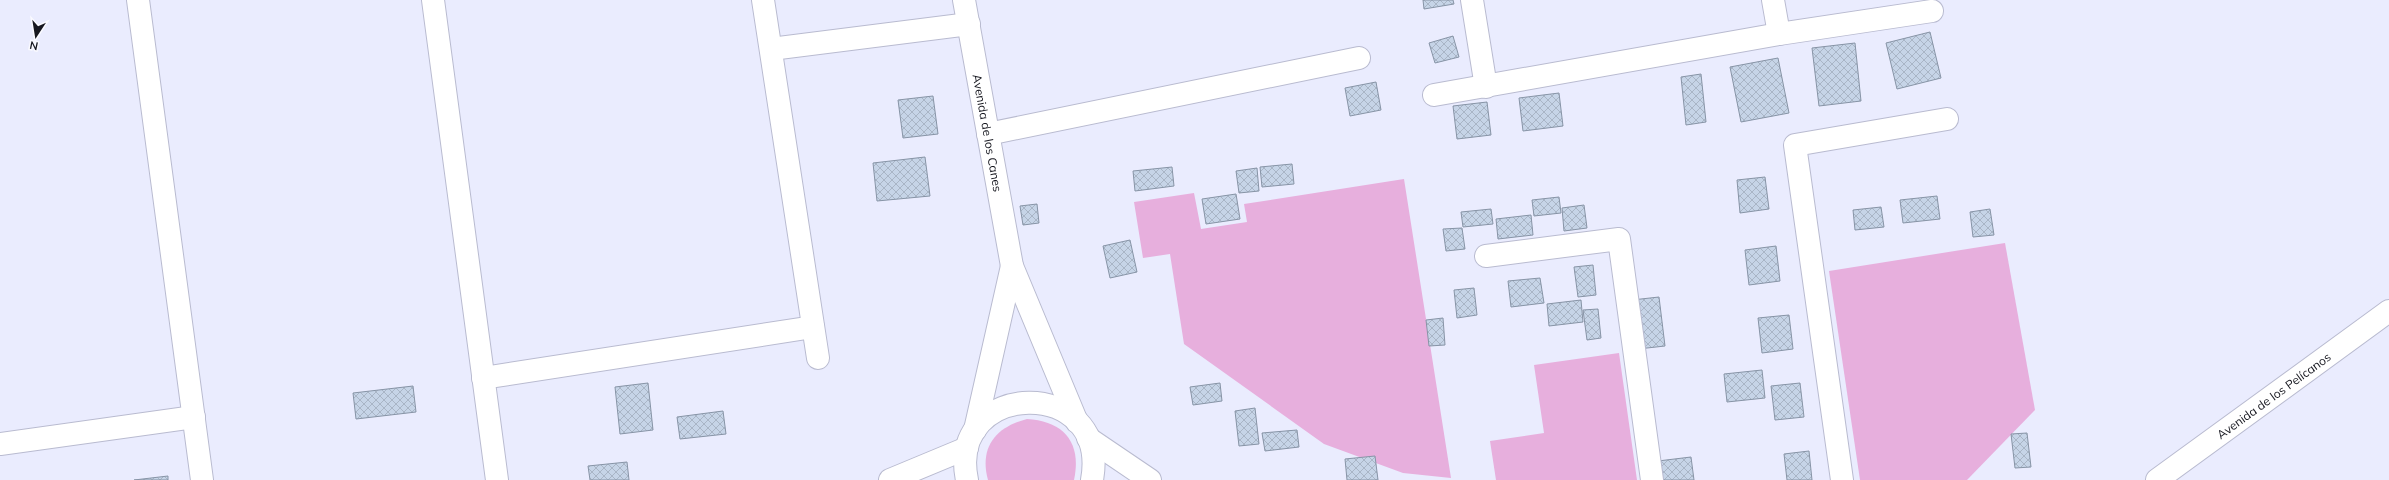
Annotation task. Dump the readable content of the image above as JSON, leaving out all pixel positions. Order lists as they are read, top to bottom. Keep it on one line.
{"streets":{"street":["Avenida de los Canes","Avenida de los Pelícanos"]},"north":"bottom"}
